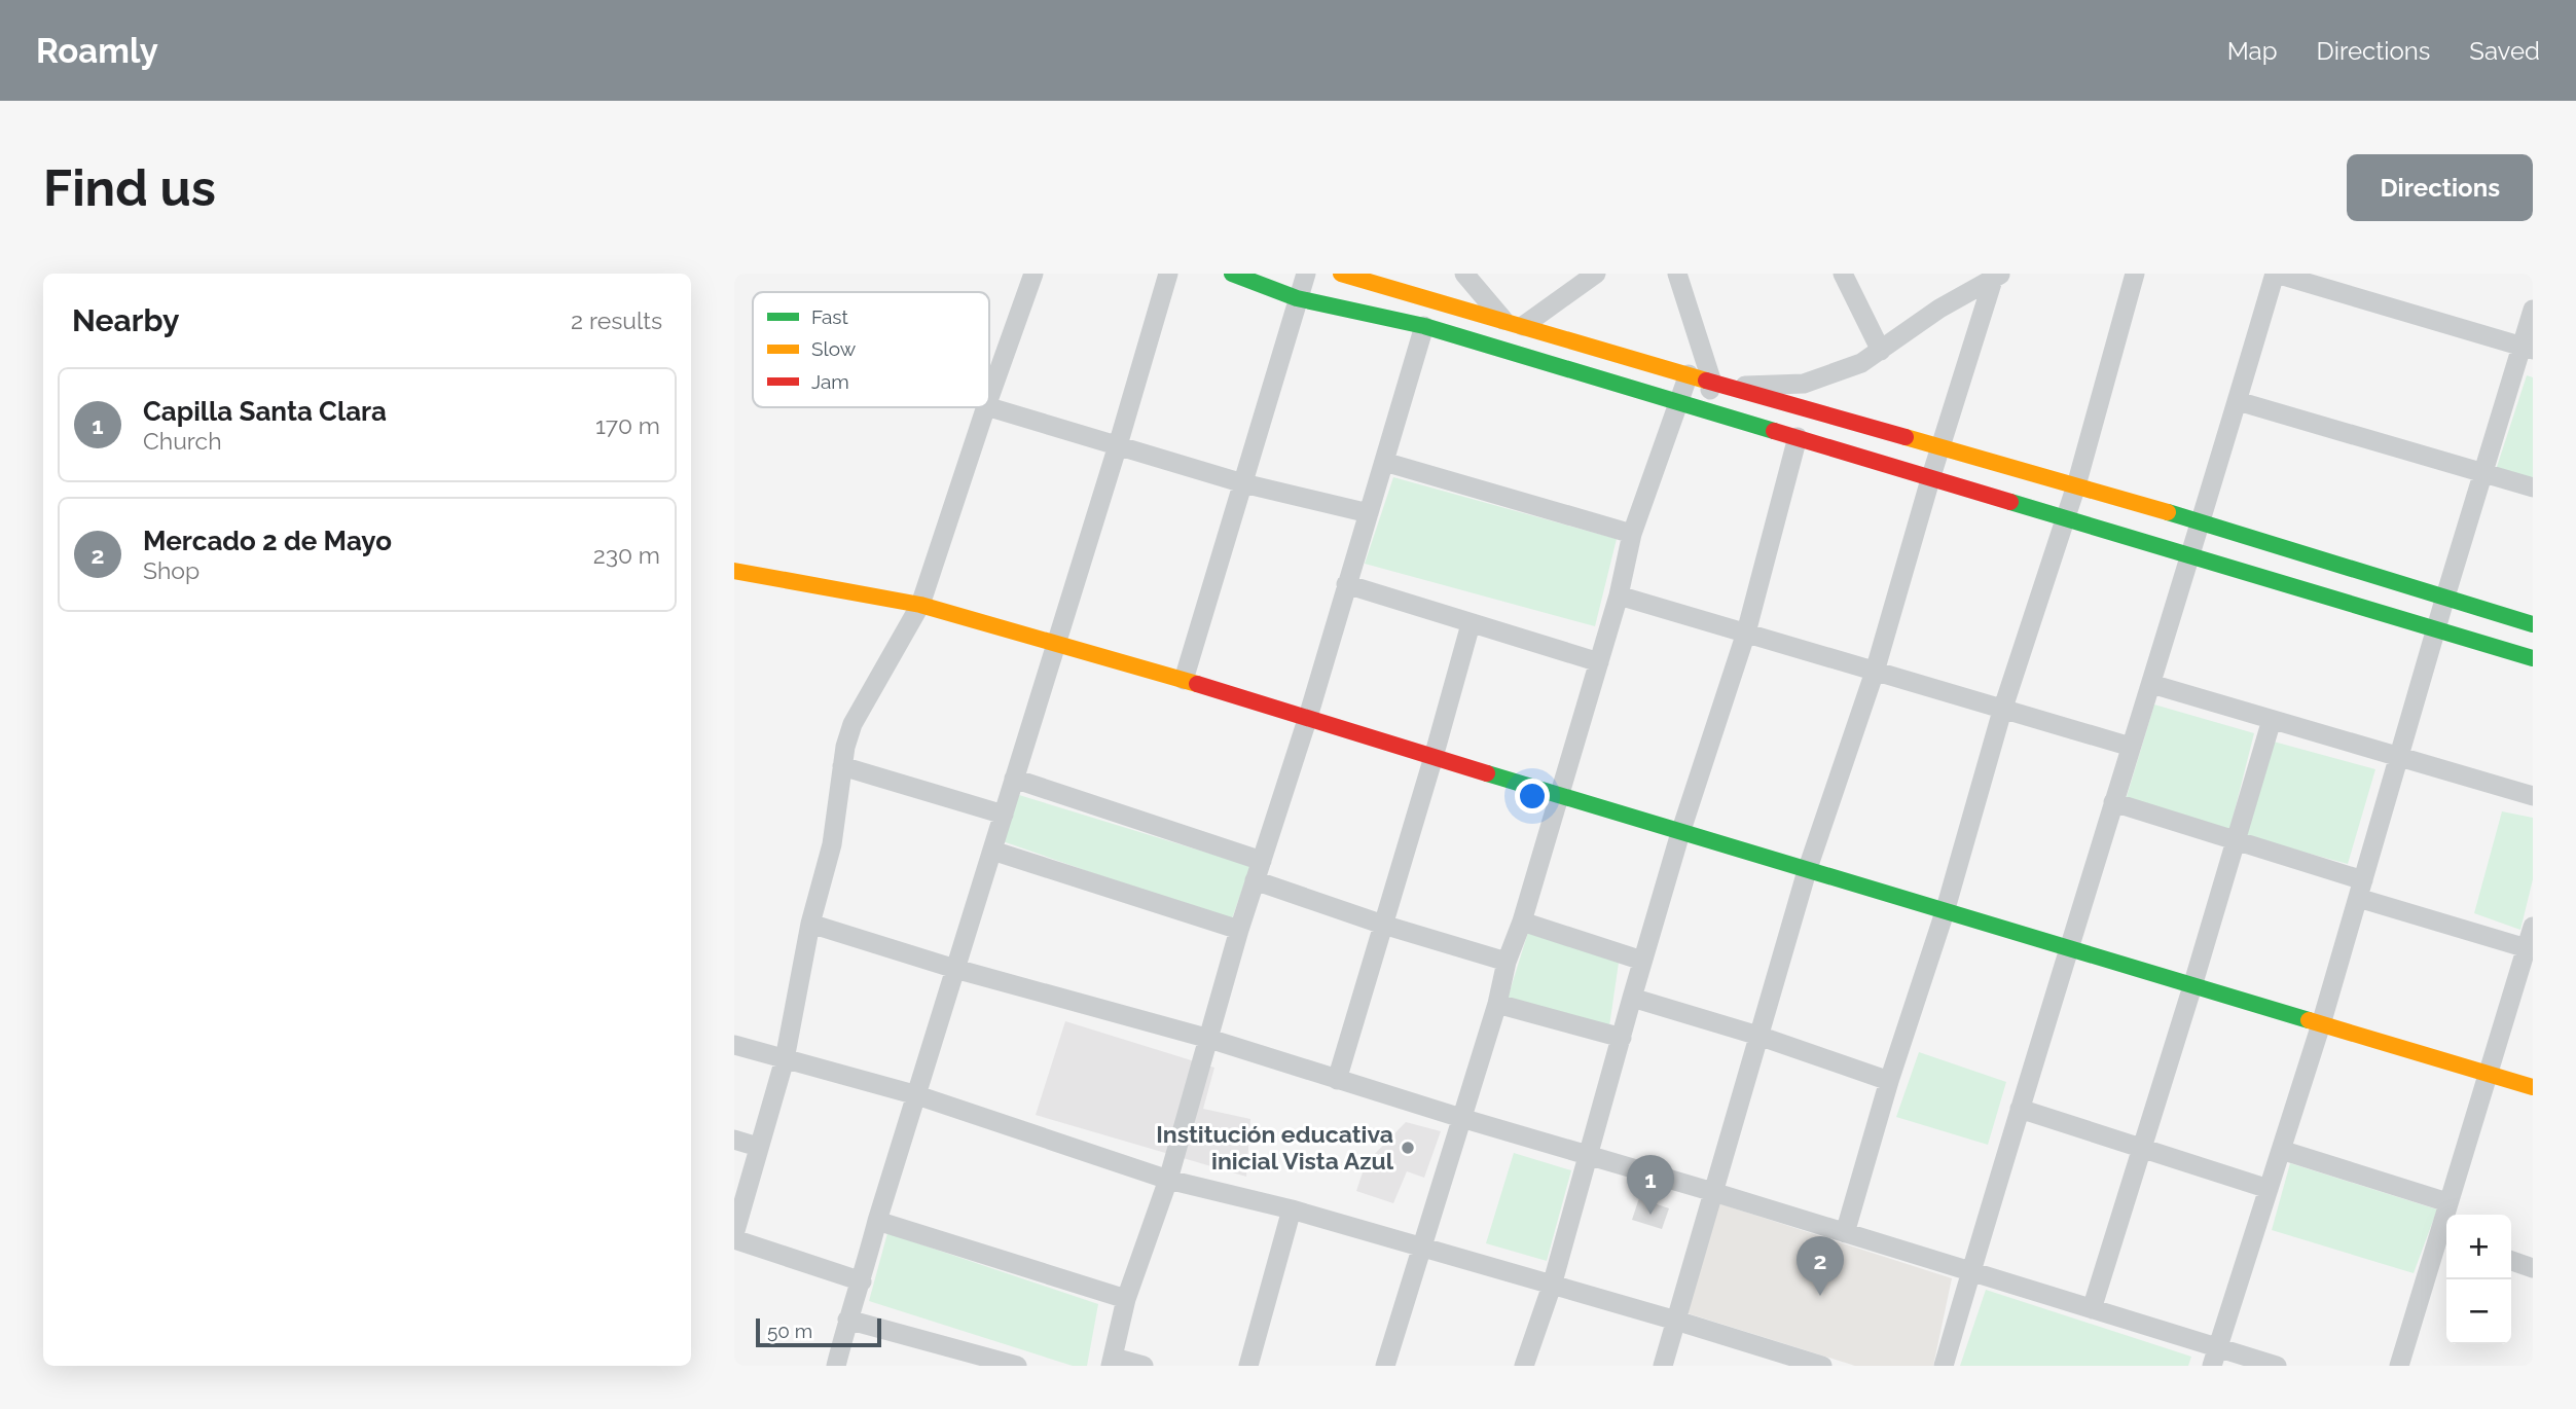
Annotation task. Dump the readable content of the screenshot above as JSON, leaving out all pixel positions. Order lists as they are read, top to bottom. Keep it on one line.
{"places":["Institución educativa inicial Vista Azul"],"legend":["Fast","Slow","Jam"],"scale_bar":"50 m","page":{"header":"Roamly","nav":["Map","Directions","Saved"],"buttons":"Directions","title":"Find us","heading":["Nearby","2 results"],"list":[{"mark":"1","name":"Capilla Santa Clara","note":"Church","value":"170 m"},{"mark":"2","name":"Mercado 2 de Mayo","note":"Shop","value":"230 m"}],"pins":["1","2"],"map_buttons":["+","−"],"scale":"50 m"}}
